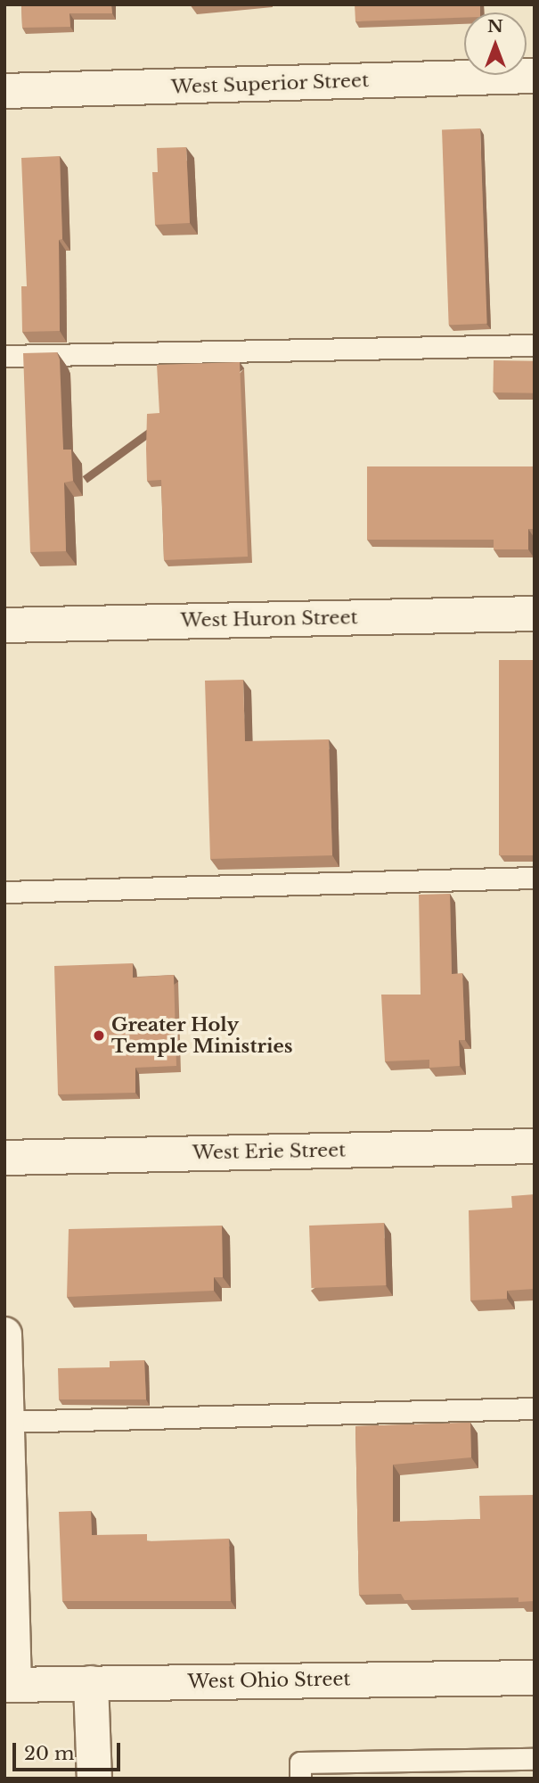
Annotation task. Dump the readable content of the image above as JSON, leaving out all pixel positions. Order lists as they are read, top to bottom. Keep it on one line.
{"streets":{"street":["West Superior Street","West Huron Street","West Erie Street","West Ohio Street"]},"places":["Greater Holy Temple Ministries"],"scale_bar":"20 m","north":"top"}
